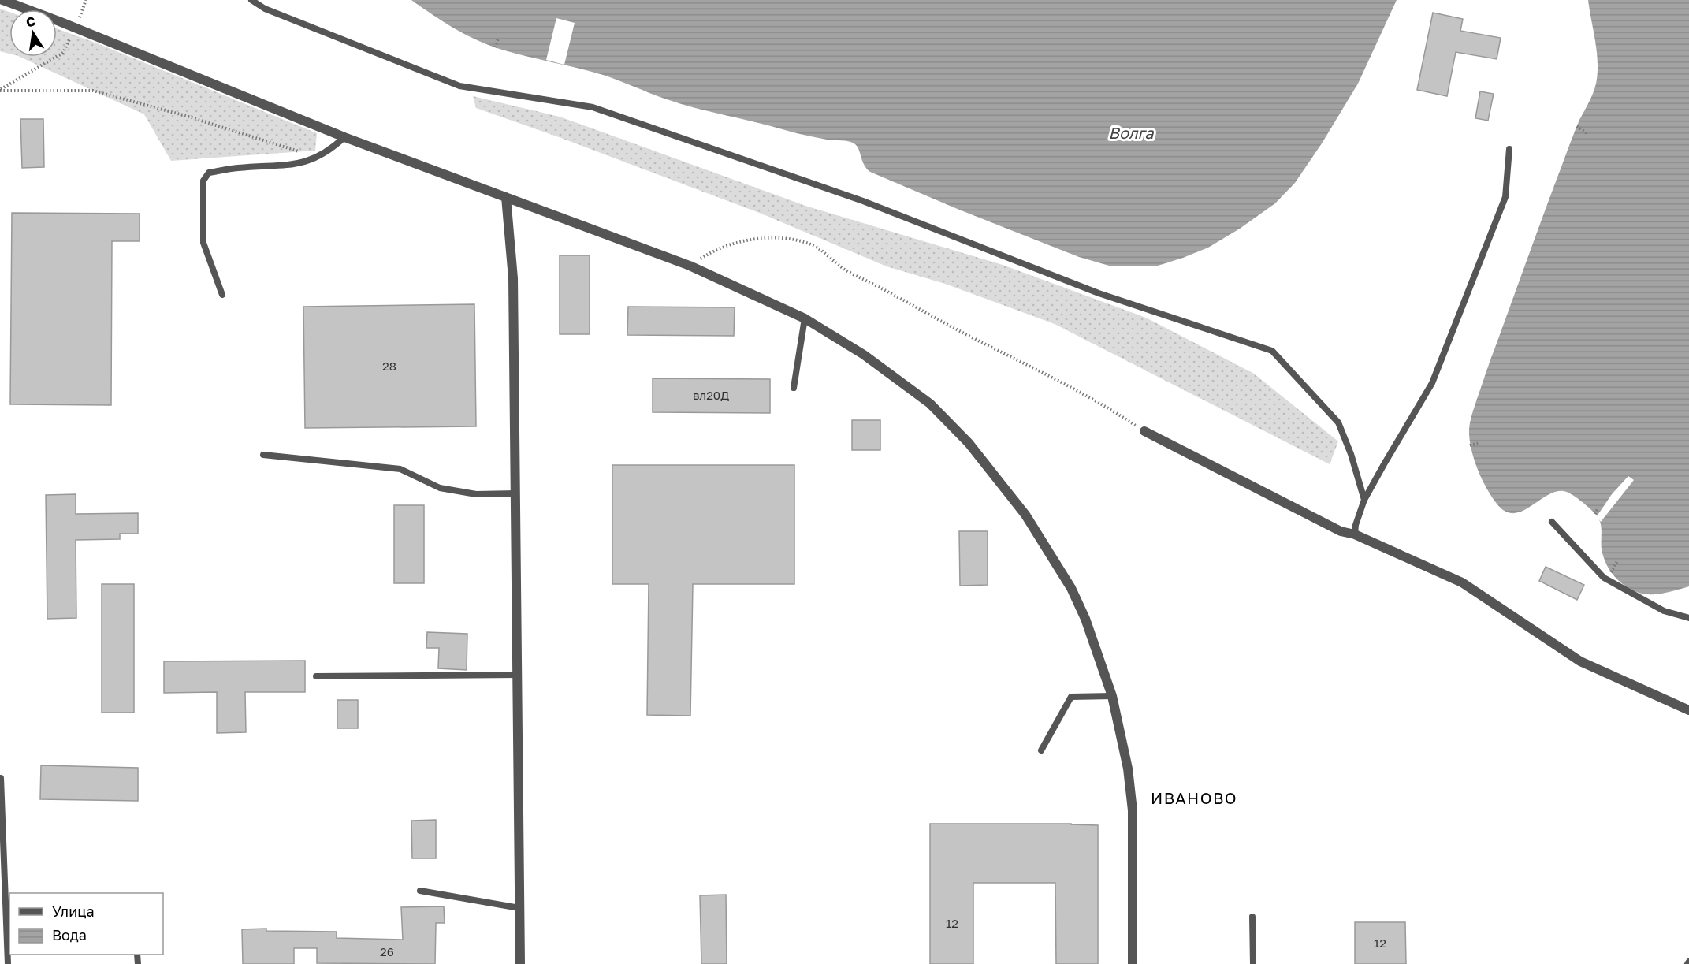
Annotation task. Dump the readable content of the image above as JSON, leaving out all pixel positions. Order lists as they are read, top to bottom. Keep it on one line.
{"districts":["ИВАНОВО"],"water":["Волга"],"house_numbers":["28","вл20Д","12","12","26"],"legend":["Улица","Вода"],"north":"top"}
